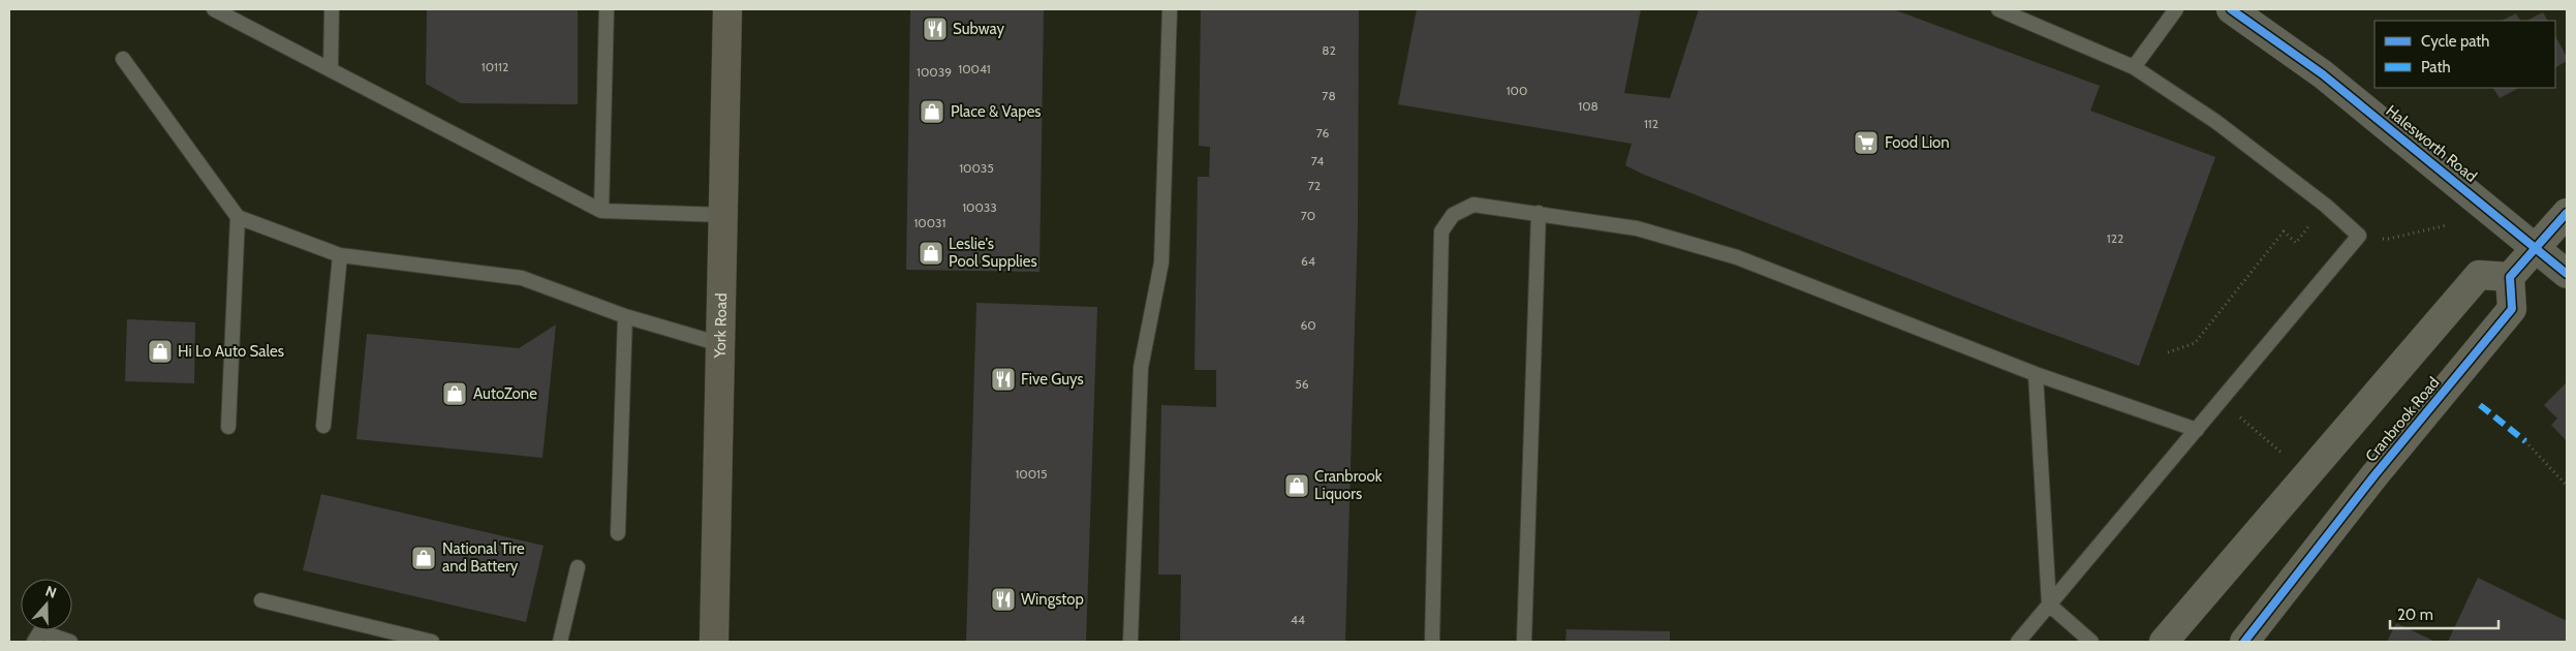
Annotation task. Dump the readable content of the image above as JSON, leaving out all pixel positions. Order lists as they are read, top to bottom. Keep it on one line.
{"streets":{"main road":["York Road"],"street":["Halesworth Road","Cranbrook Road"]},"places":{"restaurant":["Subway","Five Guys","Wingstop"],"shop":["Place & Vapes","Leslie's Pool Supplies","Hi Lo Auto Sales","AutoZone","Cranbrook Liquors","National Tire and Battery"],"supermarket":["Food Lion"]},"house_numbers":["82","10112","10041","10039","100","78","108","112","76","74","10035","72","10033","70","10031","122","64","60","56","10015","44"],"legend":["Cycle path","Path"],"scale_bar":"20 m","north":"top"}
